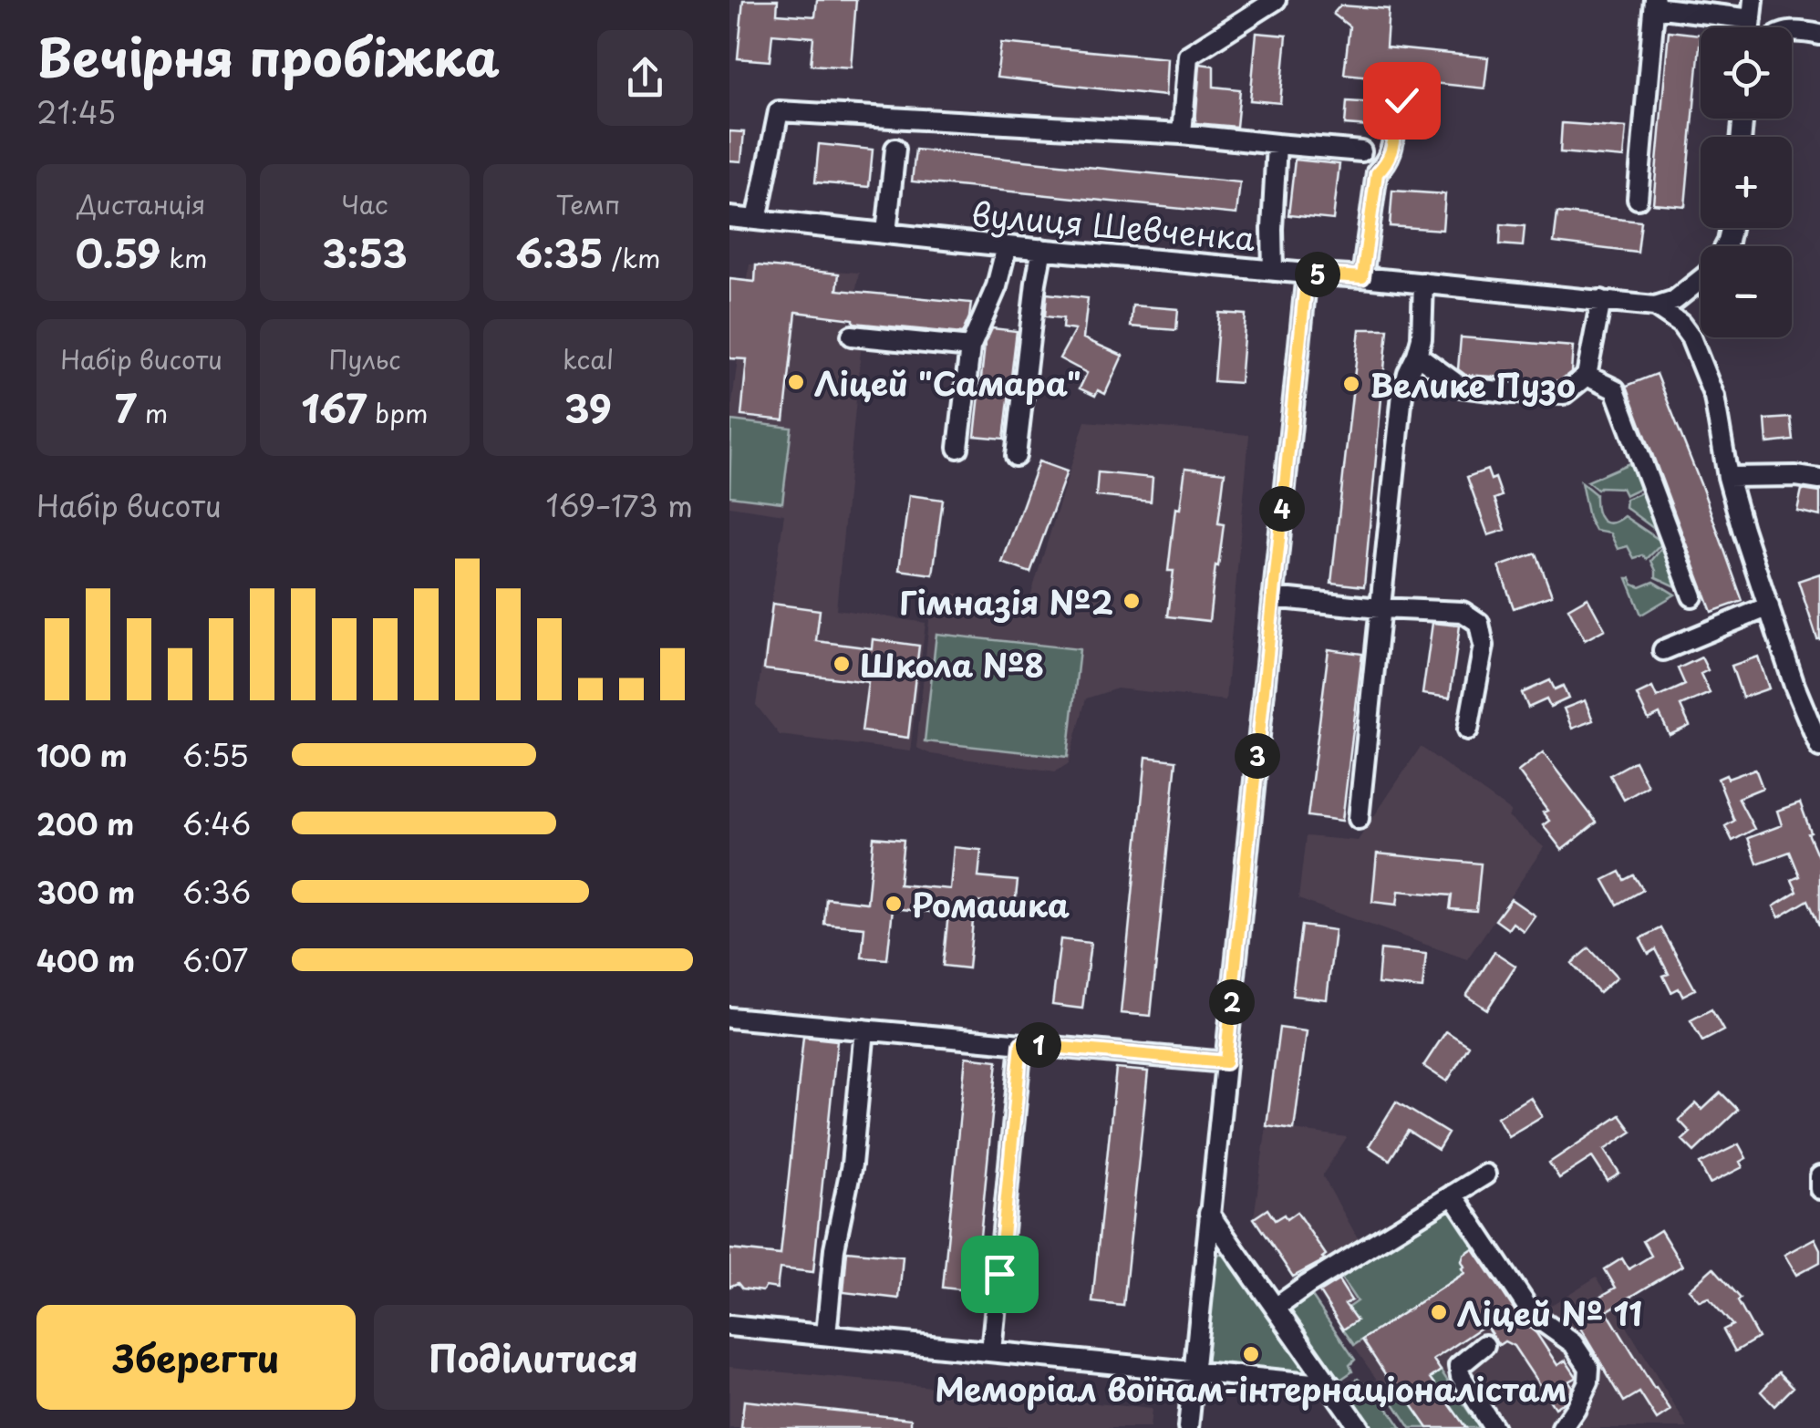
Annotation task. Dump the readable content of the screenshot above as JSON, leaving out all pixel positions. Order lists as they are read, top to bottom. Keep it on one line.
{"streets":{"street":["вулиця Шевченка"]},"places":["Ліцей \"Самара\"","Велике Пузо","Гімназія №2","Школа №8","Ромашка","Ліцей № 11","Меморіал воїнам-інтернаціоналістам"],"page":{"heading":["Вечірня пробіжка","21:45"],"map_buttons":["+","−"],"stats":[["Дистанція","0.59 km"],["Час","3:53"],["Темп","6:35 /km"],["Набір висоти","7 m"],["Пульс","167 bpm"],["kcal","39"]],"pins":["5","4","3","2","1"],"chart":["Набір висоти","169–173 m"],"list":[{"name":"100 m","note":"6:55"},{"name":"200 m","note":"6:46"},{"name":"300 m","note":"6:36"},{"name":"400 m","note":"6:07"}],"buttons":["Зберегти","Поділитися"]}}
